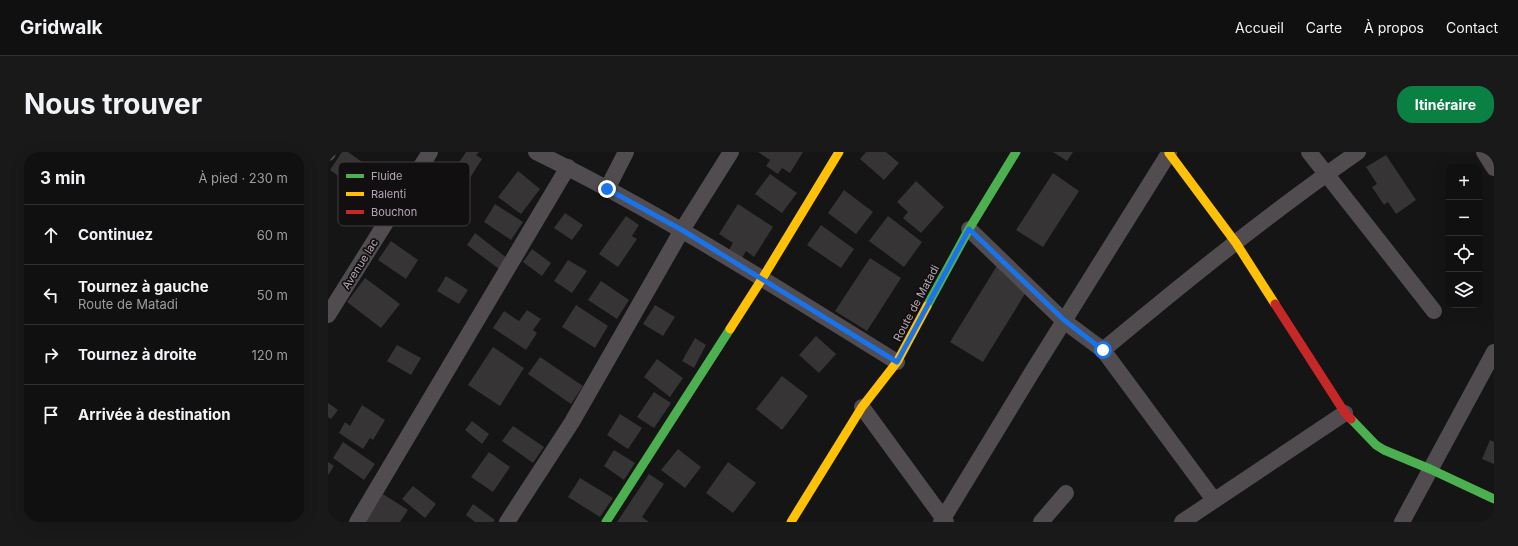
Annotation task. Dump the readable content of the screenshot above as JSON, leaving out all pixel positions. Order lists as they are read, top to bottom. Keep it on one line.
{"streets":{"street":["Avenue lac","Route de Matadi"]},"legend":["Fluide","Ralenti","Bouchon"],"page":{"header":"Gridwalk","nav":["Accueil","Carte","À propos","Contact"],"buttons":"Itinéraire","title":"Nous trouver","heading":["3 min","À pied · 230 m"],"map_buttons":["+","−"],"list":[["Continuez","60 m"],["Tournez à gauche","Route de Matadi","50 m"],["Tournez à droite","120 m"],"Arrivée à destination"]}}
